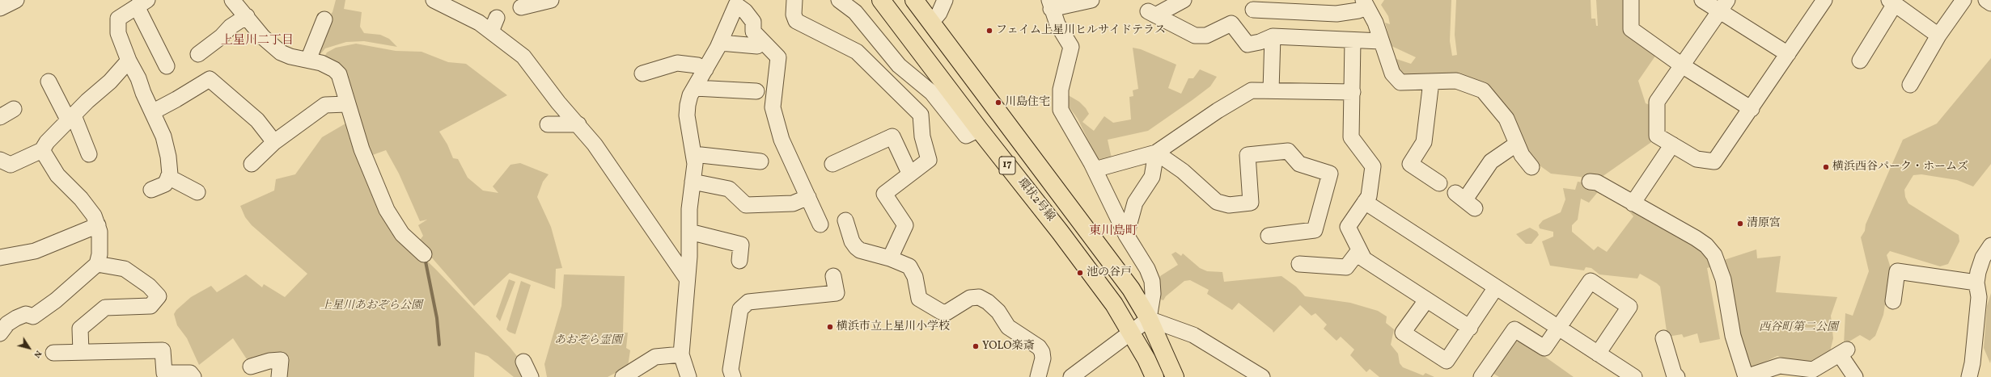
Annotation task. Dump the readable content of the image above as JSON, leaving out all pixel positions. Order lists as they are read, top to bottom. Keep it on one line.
{"streets":{"main road":["17","環状2号線"]},"districts":["上星川二丁目","東川島町"],"parks":["上星川あおぞら公園","西谷町第二公園","あおぞら霊園"],"places":["フェイム上星川ヒルサイドテラス","川島住宅","横浜西谷パーク・ホームズ","清原宮","池の谷戸","横浜市立上星川小学校","YOLO楽斎"],"north":"bottom right"}
